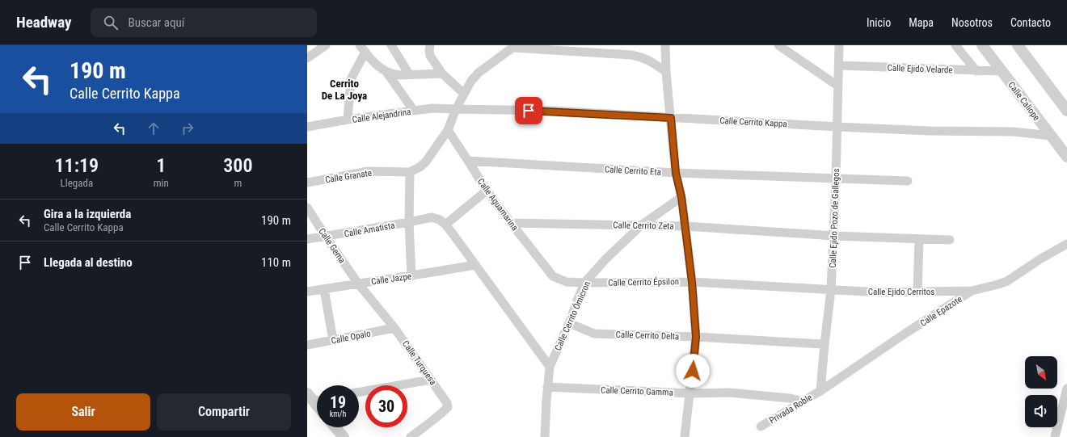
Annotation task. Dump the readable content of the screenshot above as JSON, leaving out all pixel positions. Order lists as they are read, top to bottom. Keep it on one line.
{"streets":{"street":["Calle Ejido Velarde","Calle Caliope","Calle Alejandrina","Calle Cerrito Kappa","Calle Cerrito Eta","Calle Granate","Calle Aguamarina","Calle Ejido Pozo de Gallegos","Calle Cerrito Zeta","Calle Amatista","Calle Gema","Calle Jazpe","Calle Cerrito Épsilon","Calle Ejido Cerritos","Calle Epazote","Calle Cerrito Ómicron","Calle Cerrito Delta","Calle Opalo","Calle Turquesa","Calle Cerrito Gamma","Privada Roble"]},"crossings":[["Calle Ejido Velarde","Calle Caliope"],["Calle Ejido Velarde","Calle Ejido Pozo de Gallegos"],["Calle Caliope","Calle Cerrito Kappa"],["Calle Alejandrina","Calle Cerrito Kappa"],["Calle Cerrito Kappa","Calle Ejido Pozo de Gallegos"],["Calle Cerrito Eta","Calle Aguamarina"],["Calle Cerrito Eta","Calle Ejido Pozo de Gallegos"],["Calle Aguamarina","Calle Cerrito Zeta"],["Calle Aguamarina","Calle Cerrito Épsilon"],["Calle Ejido Pozo de Gallegos","Calle Cerrito Zeta"],["Calle Ejido Pozo de Gallegos","Calle Cerrito Épsilon"],["Calle Ejido Pozo de Gallegos","Calle Ejido Cerritos"],["Calle Ejido Pozo de Gallegos","Calle Epazote"],["Calle Ejido Pozo de Gallegos","Calle Cerrito Delta"],["Calle Ejido Pozo de Gallegos","Privada Roble"],["Calle Cerrito Zeta","Calle Cerrito Ómicron"],["Calle Amatista","Calle Gema"],["Calle Gema","Calle Jazpe"],["Calle Gema","Calle Turquesa"],["Calle Jazpe","Calle Turquesa"],["Calle Cerrito Épsilon","Calle Ejido Cerritos"],["Calle Cerrito Épsilon","Calle Cerrito Ómicron"],["Calle Ejido Cerritos","Calle Epazote"],["Calle Epazote","Privada Roble"],["Calle Cerrito Ómicron","Calle Cerrito Delta"],["Calle Cerrito Ómicron","Calle Cerrito Gamma"],["Calle Opalo","Calle Turquesa"],["Calle Cerrito Gamma","Privada Roble"]],"districts":["Cerrito De La Joya"],"north":"bottom right","page":{"header":"Headway","search":"Buscar aquí","nav":["Inicio","Mapa","Nosotros","Contacto"],"turn":["190 m","Calle Cerrito Kappa"],"eta":["11:19","Llegada","1","min","300","m"],"list":[{"name":"Gira a la izquierda","note":"Calle Cerrito Kappa","value":"190 m"},{"name":"Llegada al destino","value":"110 m"}],"speed":"19 km/h","limit":"30","buttons":["Salir","Compartir"]}}
